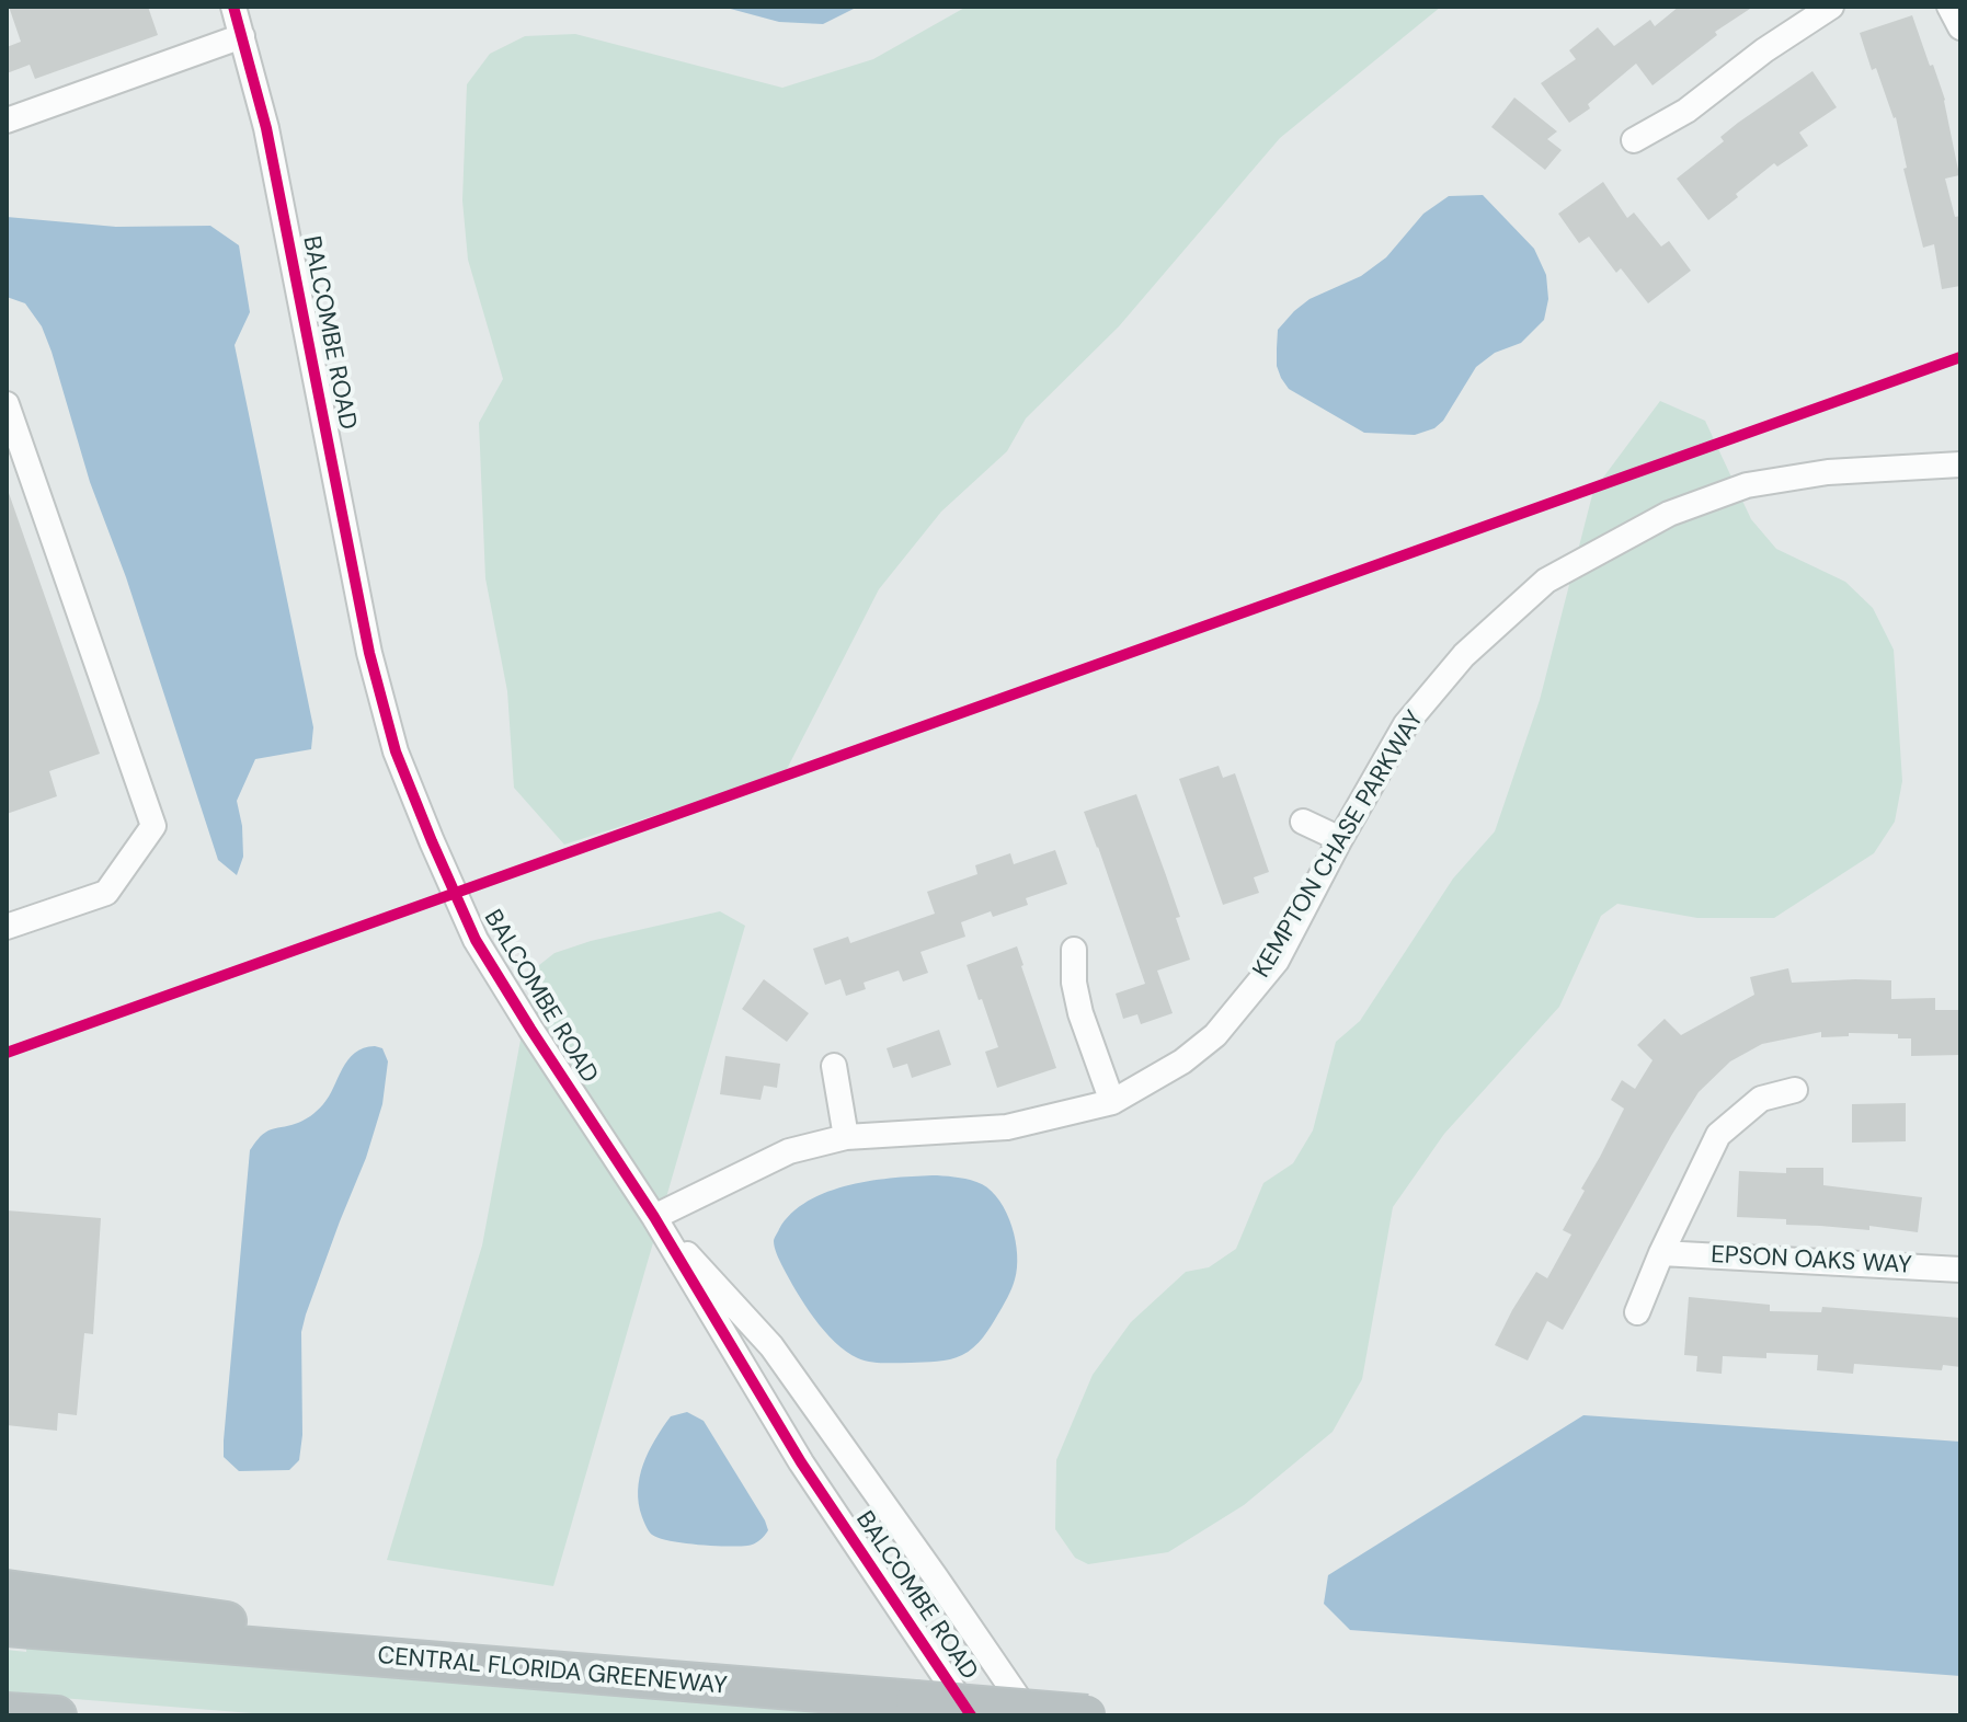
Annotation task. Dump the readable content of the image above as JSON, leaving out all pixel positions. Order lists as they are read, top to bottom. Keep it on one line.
{"streets":{"highway":["CENTRAL FLORIDA GREENEWAY"],"street":["BALCOMBE ROAD","KEMPTON CHASE PARKWAY","EPSON OAKS WAY"]},"crossings":[["BALCOMBE ROAD","KEMPTON CHASE PARKWAY"]]}
